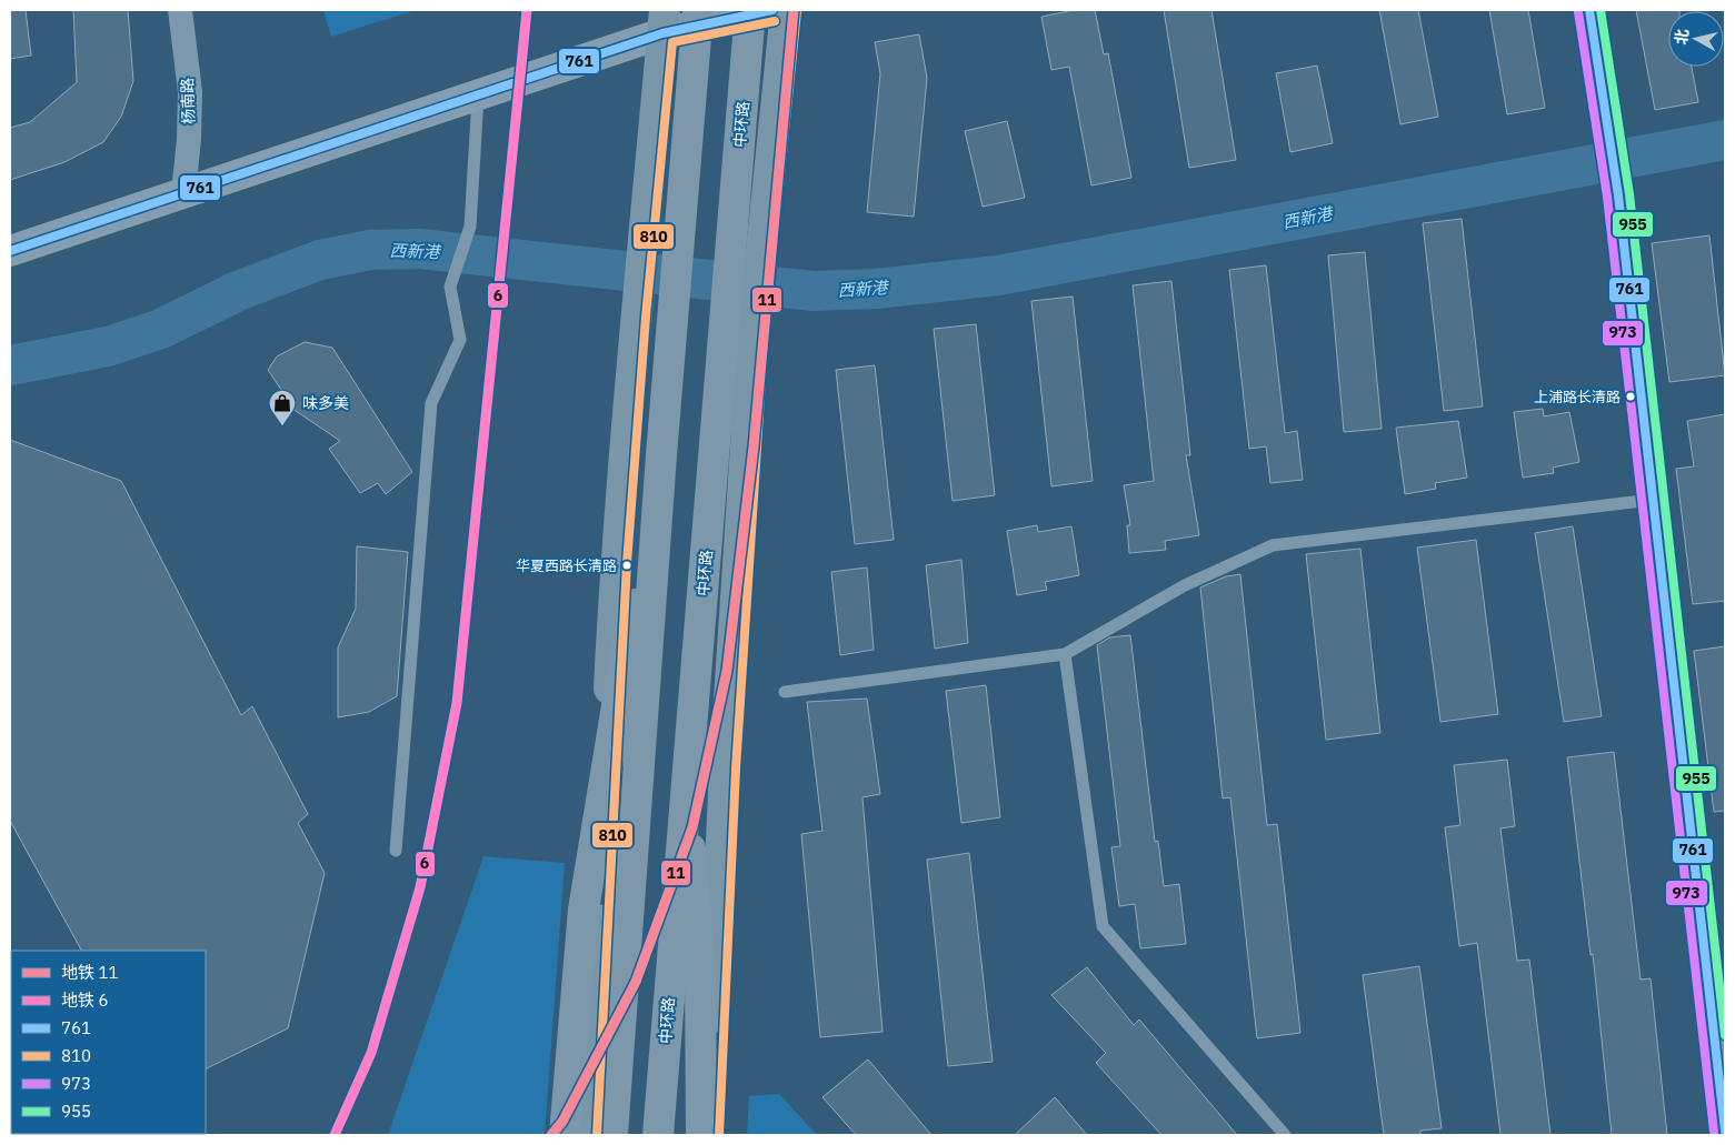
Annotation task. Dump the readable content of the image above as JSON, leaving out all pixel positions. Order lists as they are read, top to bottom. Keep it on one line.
{"streets":{"highway":["中环路"],"street":["杨南路"]},"water":["西新港"],"places":{"other":["上浦路长清路","华夏西路长清路"],"shop":["味多美"]},"lines":["metro line 11","metro line 6","transit line 761","transit line 955","transit line 810","transit line 973"],"legend":["地铁 11","地铁 6","761","810","973","955"],"north":"left"}
